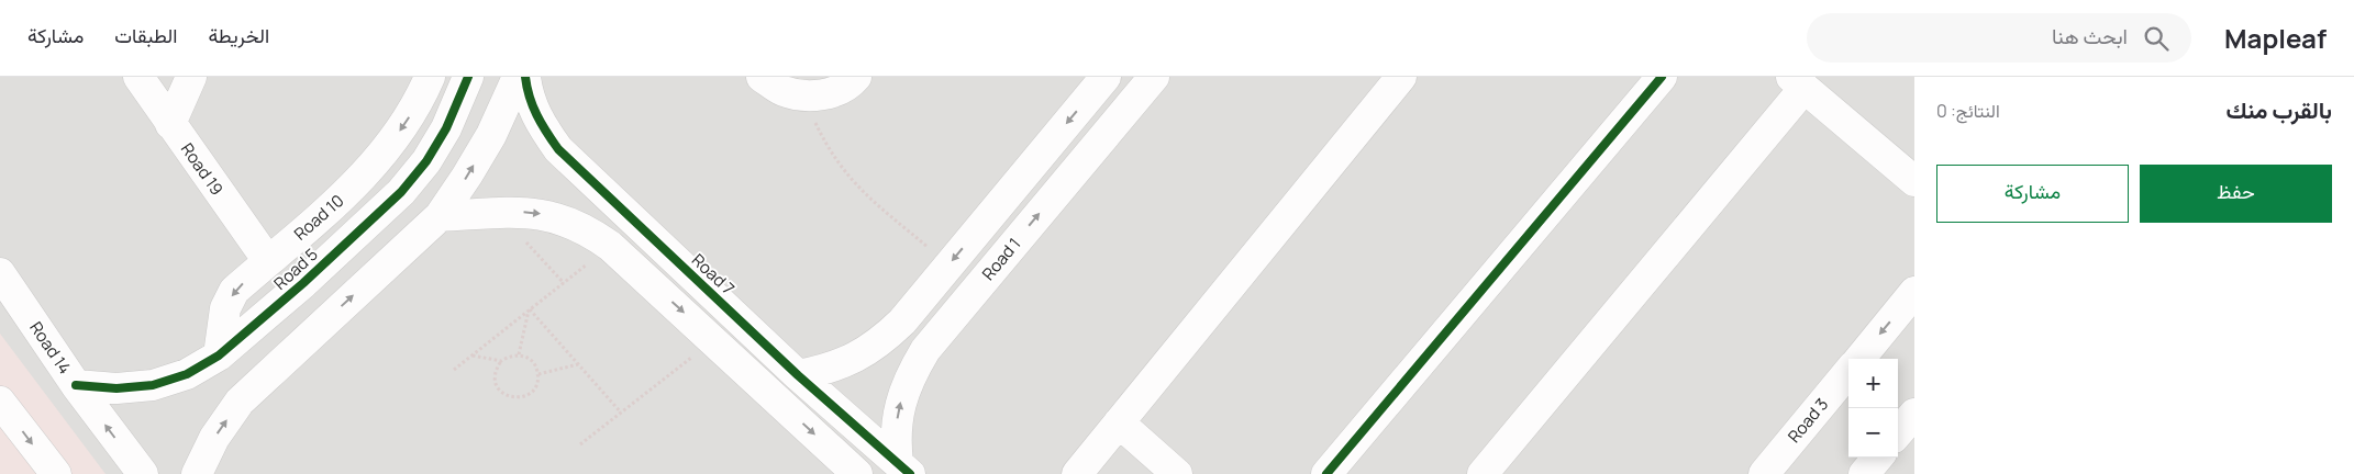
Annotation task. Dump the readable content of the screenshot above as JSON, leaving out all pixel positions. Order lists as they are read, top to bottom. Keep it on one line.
{"streets":{"street":["Road 19","Road 10","Road 1","Road 5","Road 7","Road 14","Road 3"]},"crossings":[["Road 19","Road 10"],["Road 10","Road 5"],["Road 1","Road 7"],["Road 5","Road 14"]],"page":{"header":"Mapleaf","search":"ابحث هنا","nav":["الخريطة","الطبقات","مشاركة"],"heading":["بالقرب منك","النتائج: 0"],"buttons":["حفظ","مشاركة"],"map_buttons":["+","−"]}}
